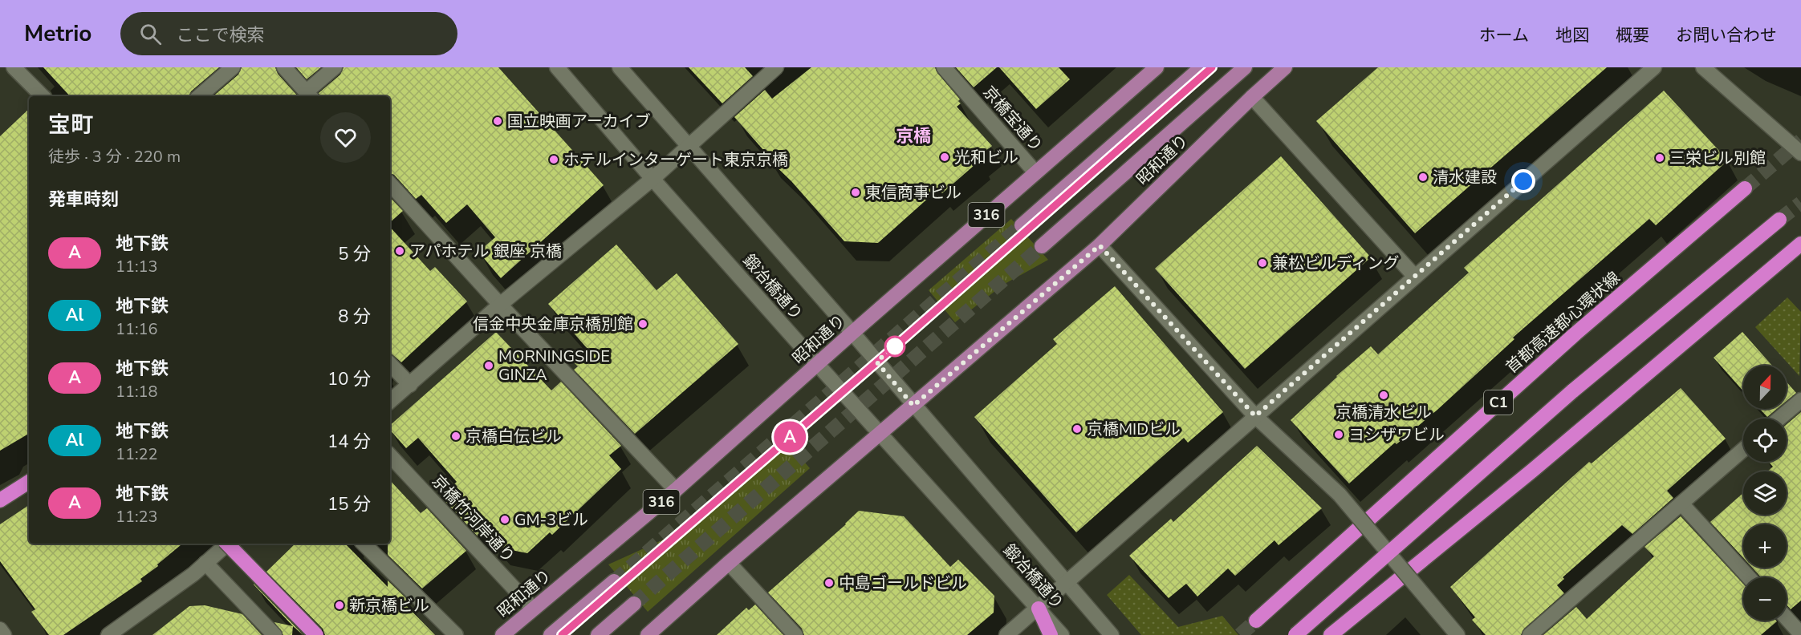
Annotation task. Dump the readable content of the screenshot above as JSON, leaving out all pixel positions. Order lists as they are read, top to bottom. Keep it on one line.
{"streets":{"highway":["首都高速都心環状線","C1"],"main road":["昭和通り","316"],"street":["京橋宝通り","鍛冶橋通り","京橋竹河岸通り"]},"crossings":[["京橋宝通り","昭和通り"],["昭和通り","鍛冶橋通り"],["昭和通り","京橋竹河岸通り"]],"districts":["京橋"],"places":["国立映画アーカイブ","光和ビル","三栄ビル別館","ホテルインターゲート東京京橋","清水建設","東信商事ビル","アパホテル 銀座 京橋","兼松ビルディング","信金中央金庫京橋別館","MORNINGSIDE GINZA","京橋清水ビル","京橋MIDビル","ヨシザワビル","京橋白伝ビル","GM-3ビル","中島ゴールドビル","新京橋ビル"],"lines":["metro line A"],"north":"top","page":{"header":"Metrio","search":"ここで検索","nav":["ホーム","地図","概要","お問い合わせ"],"on_map":"A","heading":[["宝町","徒歩 · 3 分 · 220 m"],"発車時刻"],"list":[{"mark":"A","name":"地下鉄","note":"11:13","value":"5 分"},{"mark":"Al","name":"地下鉄","note":"11:16","value":"8 分"},{"mark":"A","name":"地下鉄","note":"11:18","value":"10 分"},{"mark":"Al","name":"地下鉄","note":"11:22","value":"14 分"},{"mark":"A","name":"地下鉄","note":"11:23","value":"15 分"}],"map_buttons":["+","−"]}}
